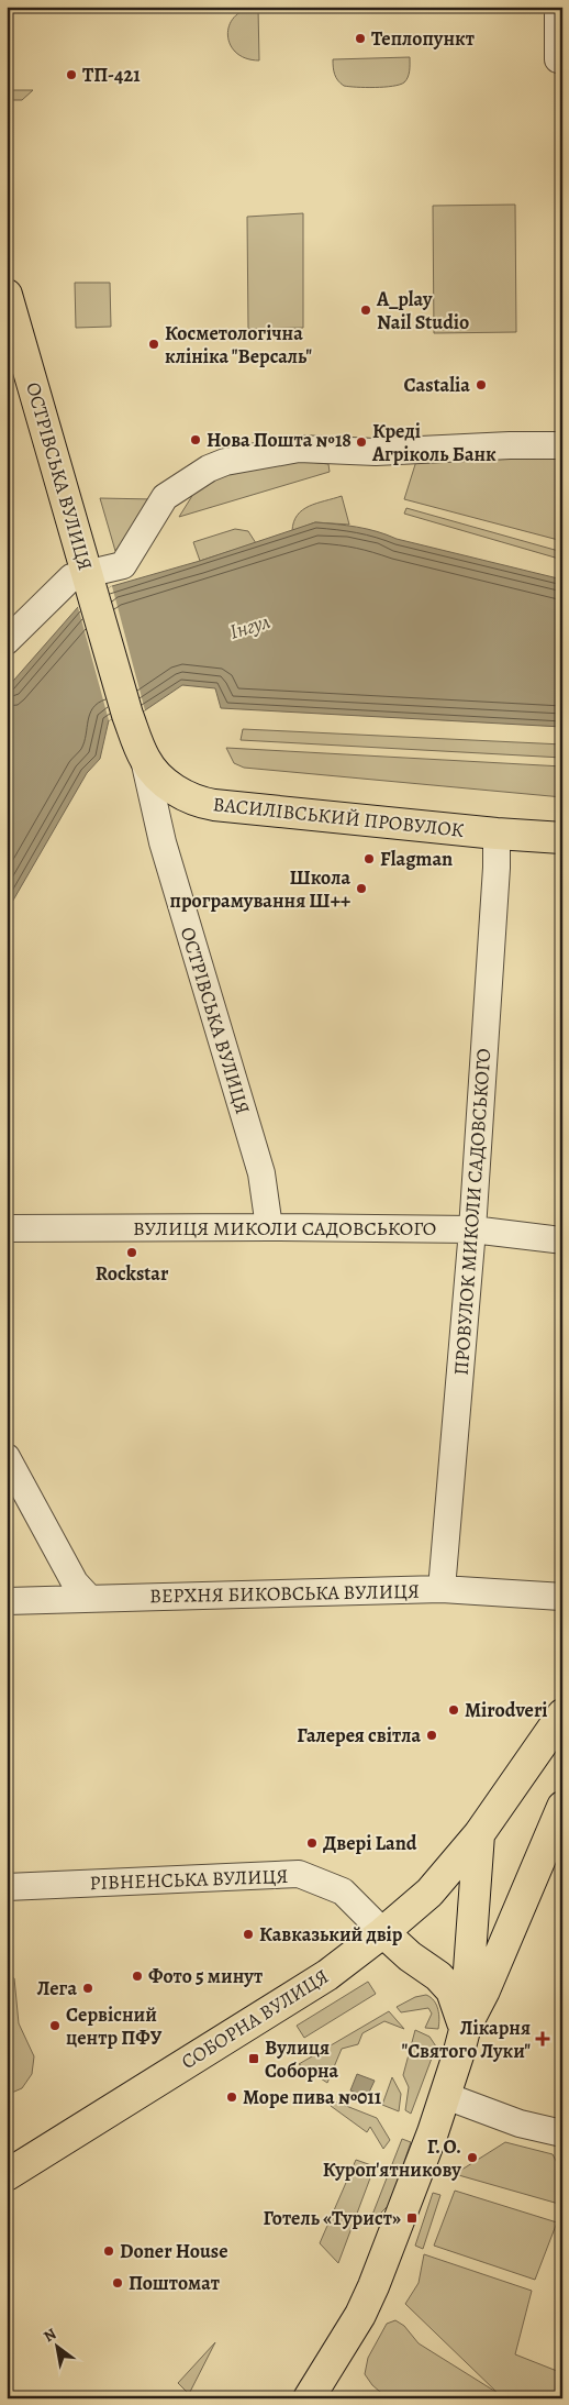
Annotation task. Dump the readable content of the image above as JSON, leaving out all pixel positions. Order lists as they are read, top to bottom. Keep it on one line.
{"streets":{"main road":["ОСТРІВСЬКА ВУЛИЦЯ","ВАСИЛІВСЬКИЙ ПРОВУЛОК","СОБОРНА ВУЛИЦЯ"],"street":["ПРОВУЛОК МИКОЛИ САДОВСЬКОГО","ВУЛИЦЯ МИКОЛИ САДОВСЬКОГО","ВЕРХНЯ БИКОВСЬКА ВУЛИЦЯ","РІВНЕНСЬКА ВУЛИЦЯ"]},"crossings":[["ОСТРІВСЬКА ВУЛИЦЯ","ВАСИЛІВСЬКИЙ ПРОВУЛОК"],["ОСТРІВСЬКА ВУЛИЦЯ","ВУЛИЦЯ МИКОЛИ САДОВСЬКОГО"],["ВАСИЛІВСЬКИЙ ПРОВУЛОК","ПРОВУЛОК МИКОЛИ САДОВСЬКОГО"],["ПРОВУЛОК МИКОЛИ САДОВСЬКОГО","ВУЛИЦЯ МИКОЛИ САДОВСЬКОГО"],["ПРОВУЛОК МИКОЛИ САДОВСЬКОГО","ВЕРХНЯ БИКОВСЬКА ВУЛИЦЯ"],["РІВНЕНСЬКА ВУЛИЦЯ","СОБОРНА ВУЛИЦЯ"]],"water":["Інгул"],"places":{"other":["Теплопункт","ТП-421","A_play Nail Studio","Косметологічна клініка \"Версаль\"","Castalia","Нова Пошта №18","Креді Агріколь Банк","Flagman","Школа програмування Ш++","Rockstar","Mirodveri","Галерея світла","Двері Land","Кавказький двір","Фото 5 минут","Лега","Cервісний центр ПФУ","Море пива №011","Г. О. Куроп'ятникову","Doner House","Поштомат"],"health":["Лікарня \"Святого Луки\""],"transit":["Вулиця Соборна","Готель «Турист»"]},"north":"top left"}
